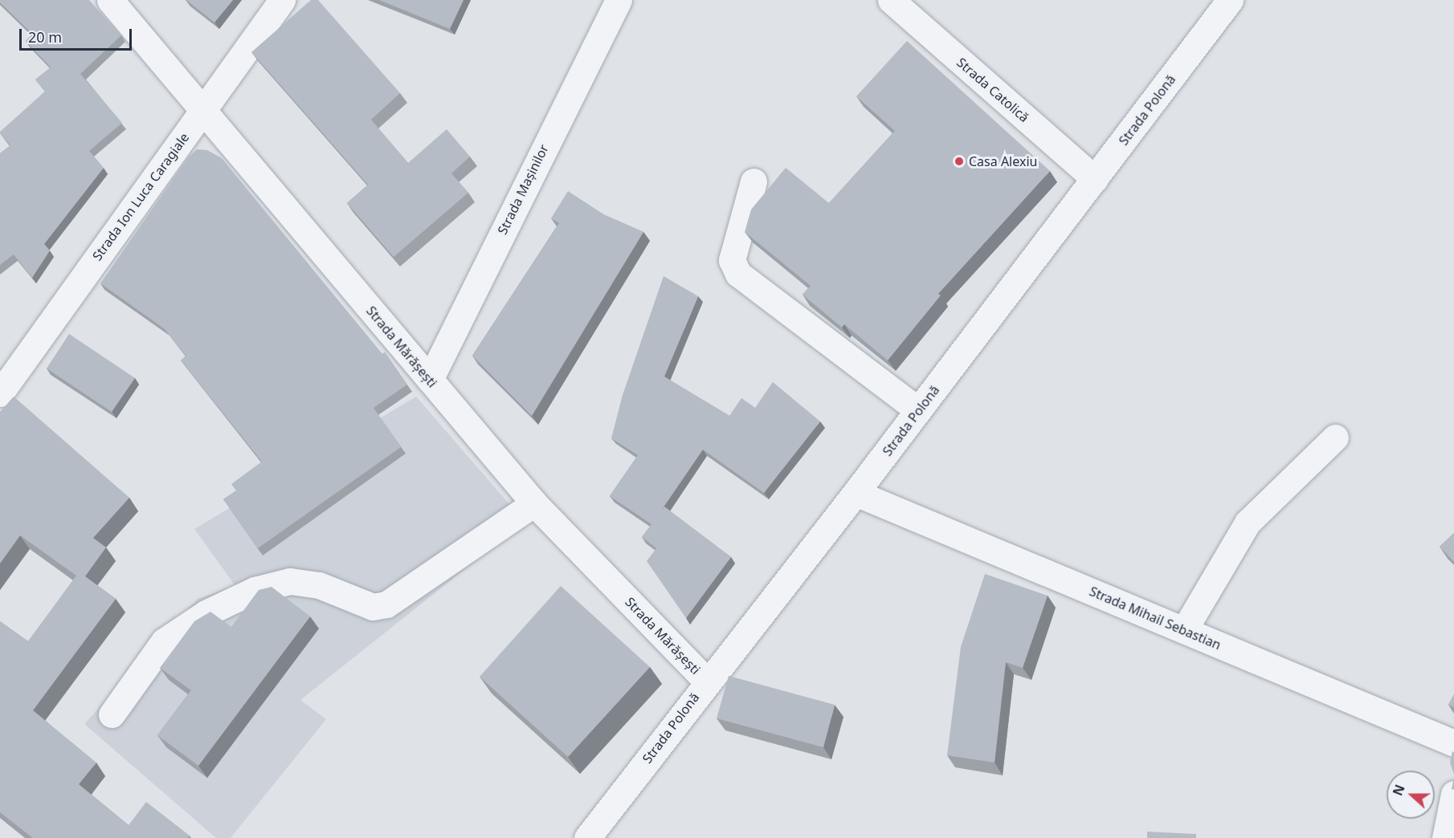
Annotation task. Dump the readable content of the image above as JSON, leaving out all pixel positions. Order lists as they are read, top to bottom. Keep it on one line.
{"streets":{"street":["Strada Catolică","Strada Polonă","Strada Mașinilor","Strada Ion Luca Caragiale","Strada Mărășești","Strada Mihail Sebastian"]},"crossings":[["Strada Catolică","Strada Polonă"],["Strada Polonă","Strada Mărășești"],["Strada Polonă","Strada Mihail Sebastian"],["Strada Mașinilor","Strada Mărășești"],["Strada Ion Luca Caragiale","Strada Mărășești"]],"places":["Casa Alexiu"],"scale_bar":"20 m","north":"left"}
